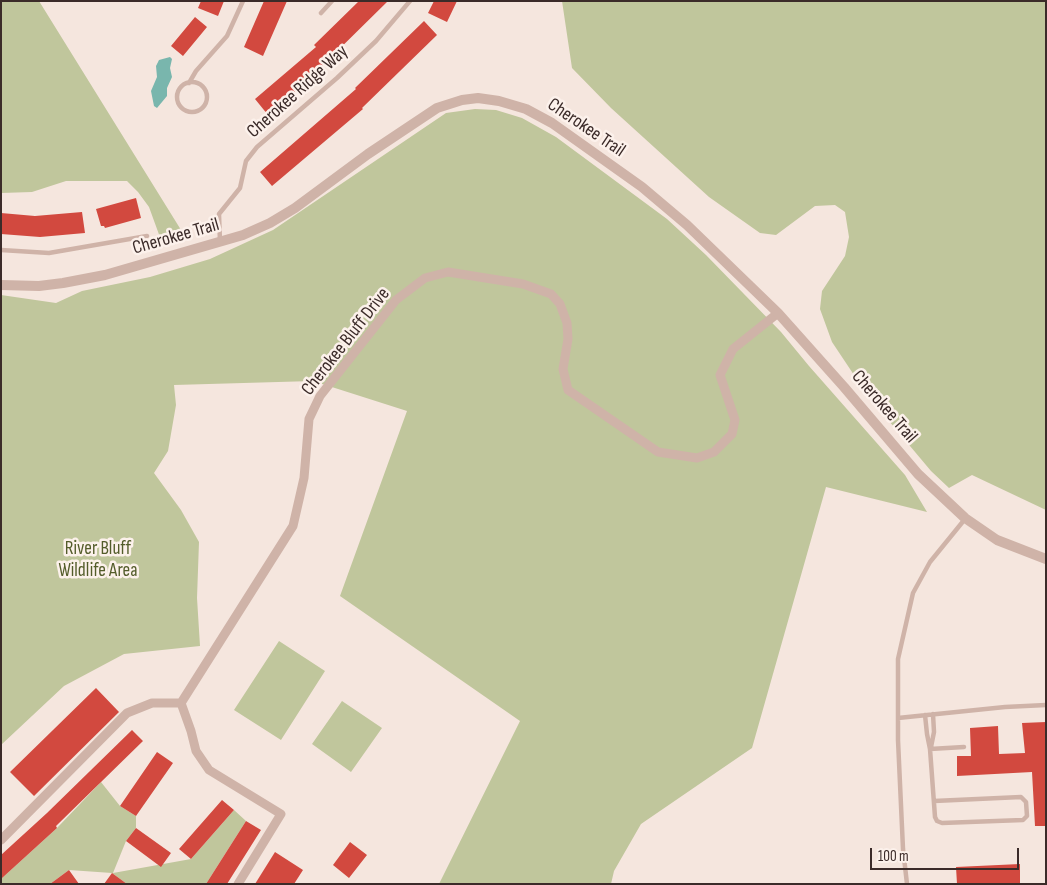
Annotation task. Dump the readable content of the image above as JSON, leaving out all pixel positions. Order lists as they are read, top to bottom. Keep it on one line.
{"streets":{"street":["Cherokee Trail","Cherokee Bluff Drive"],"lane":["Cherokee Ridge Way"]},"crossings":[["Cherokee Ridge Way","Cherokee Trail"],["Cherokee Trail","Cherokee Bluff Drive"]],"parks":["River Bluff Wildlife Area"],"scale_bar":"100 m"}
